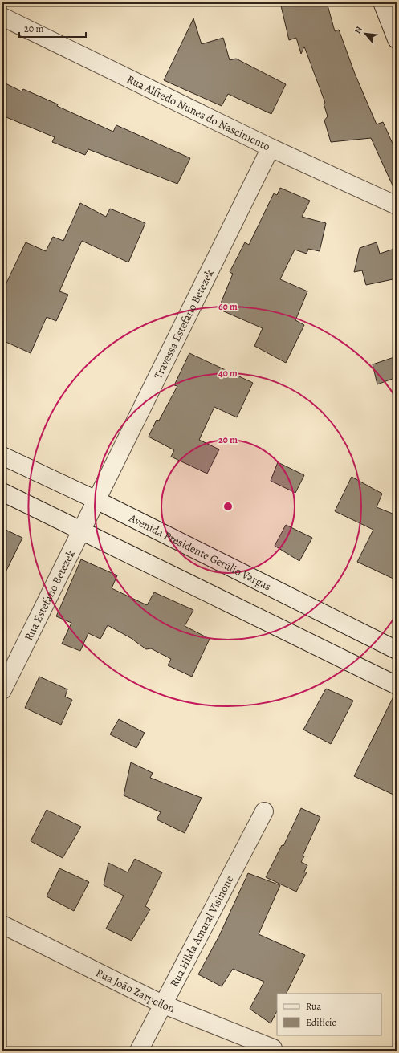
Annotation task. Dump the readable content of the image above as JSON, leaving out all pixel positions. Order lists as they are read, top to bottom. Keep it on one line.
{"streets":{"street":["Rua Alfredo Nunes do Nascimento","Travessa Estefano Betezek","Avenida Presidente Getúlio Vargas","Rua Estefano Betezek","Rua Hilda Amaral Visinone","Rua João Zarpellon"]},"crossings":[["Rua Alfredo Nunes do Nascimento","Travessa Estefano Betezek"],["Travessa Estefano Betezek","Avenida Presidente Getúlio Vargas"],["Travessa Estefano Betezek","Rua Estefano Betezek"],["Avenida Presidente Getúlio Vargas","Rua Estefano Betezek"],["Rua Hilda Amaral Visinone","Rua João Zarpellon"]],"legend":["Rua","Edifício"],"scale_bar":"20 m","north":"top left","rings":["60 m","40 m","20 m"]}
